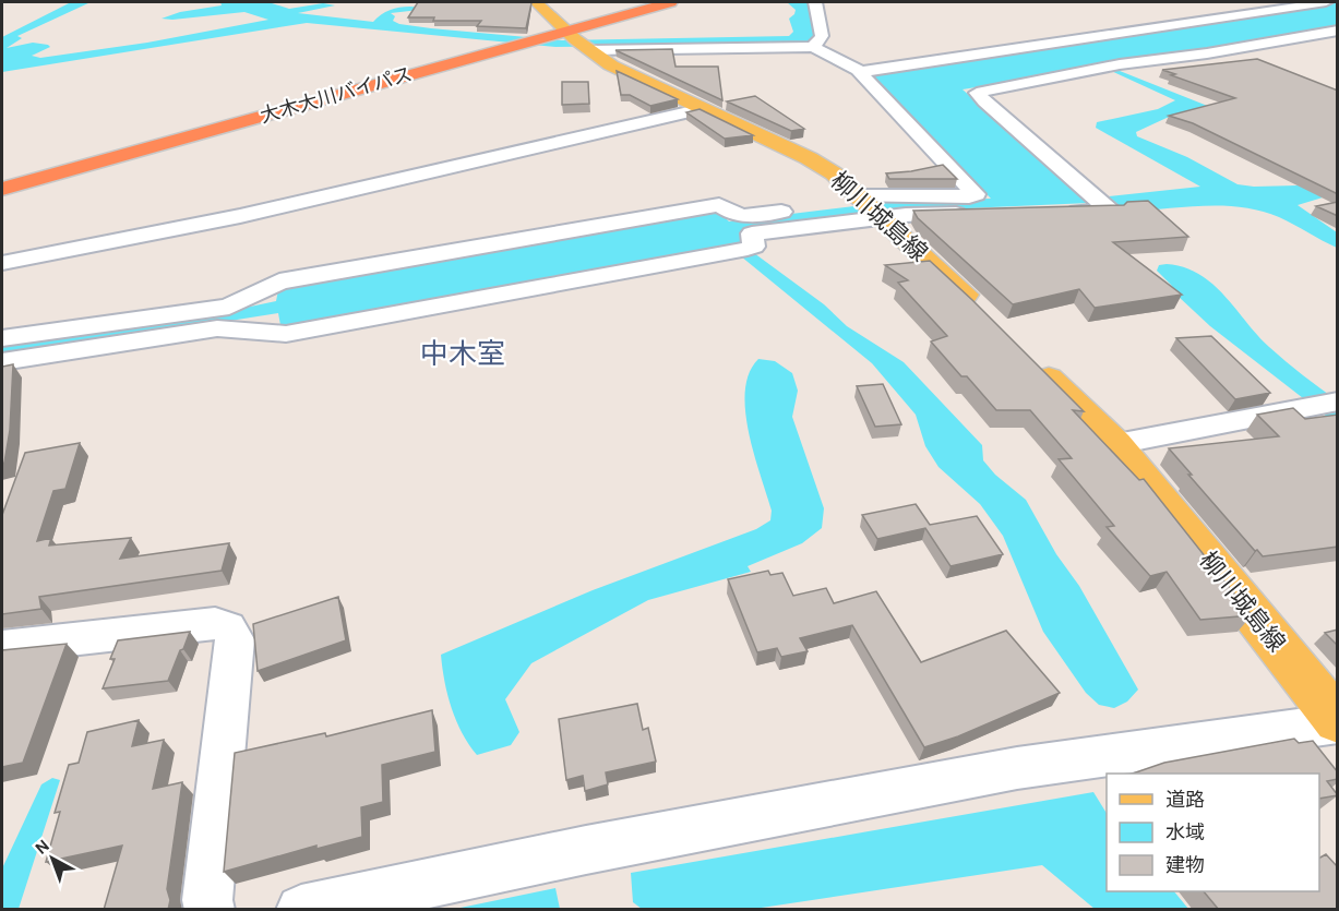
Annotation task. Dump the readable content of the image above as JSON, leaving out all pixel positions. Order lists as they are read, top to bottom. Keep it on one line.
{"streets":{"highway":["大木大川バイパス"],"main road":["柳川城島線"]},"crossings":[["大木大川バイパス","柳川城島線"]],"districts":["中木室"],"legend":["道路","水域","建物"],"north":"top left"}
